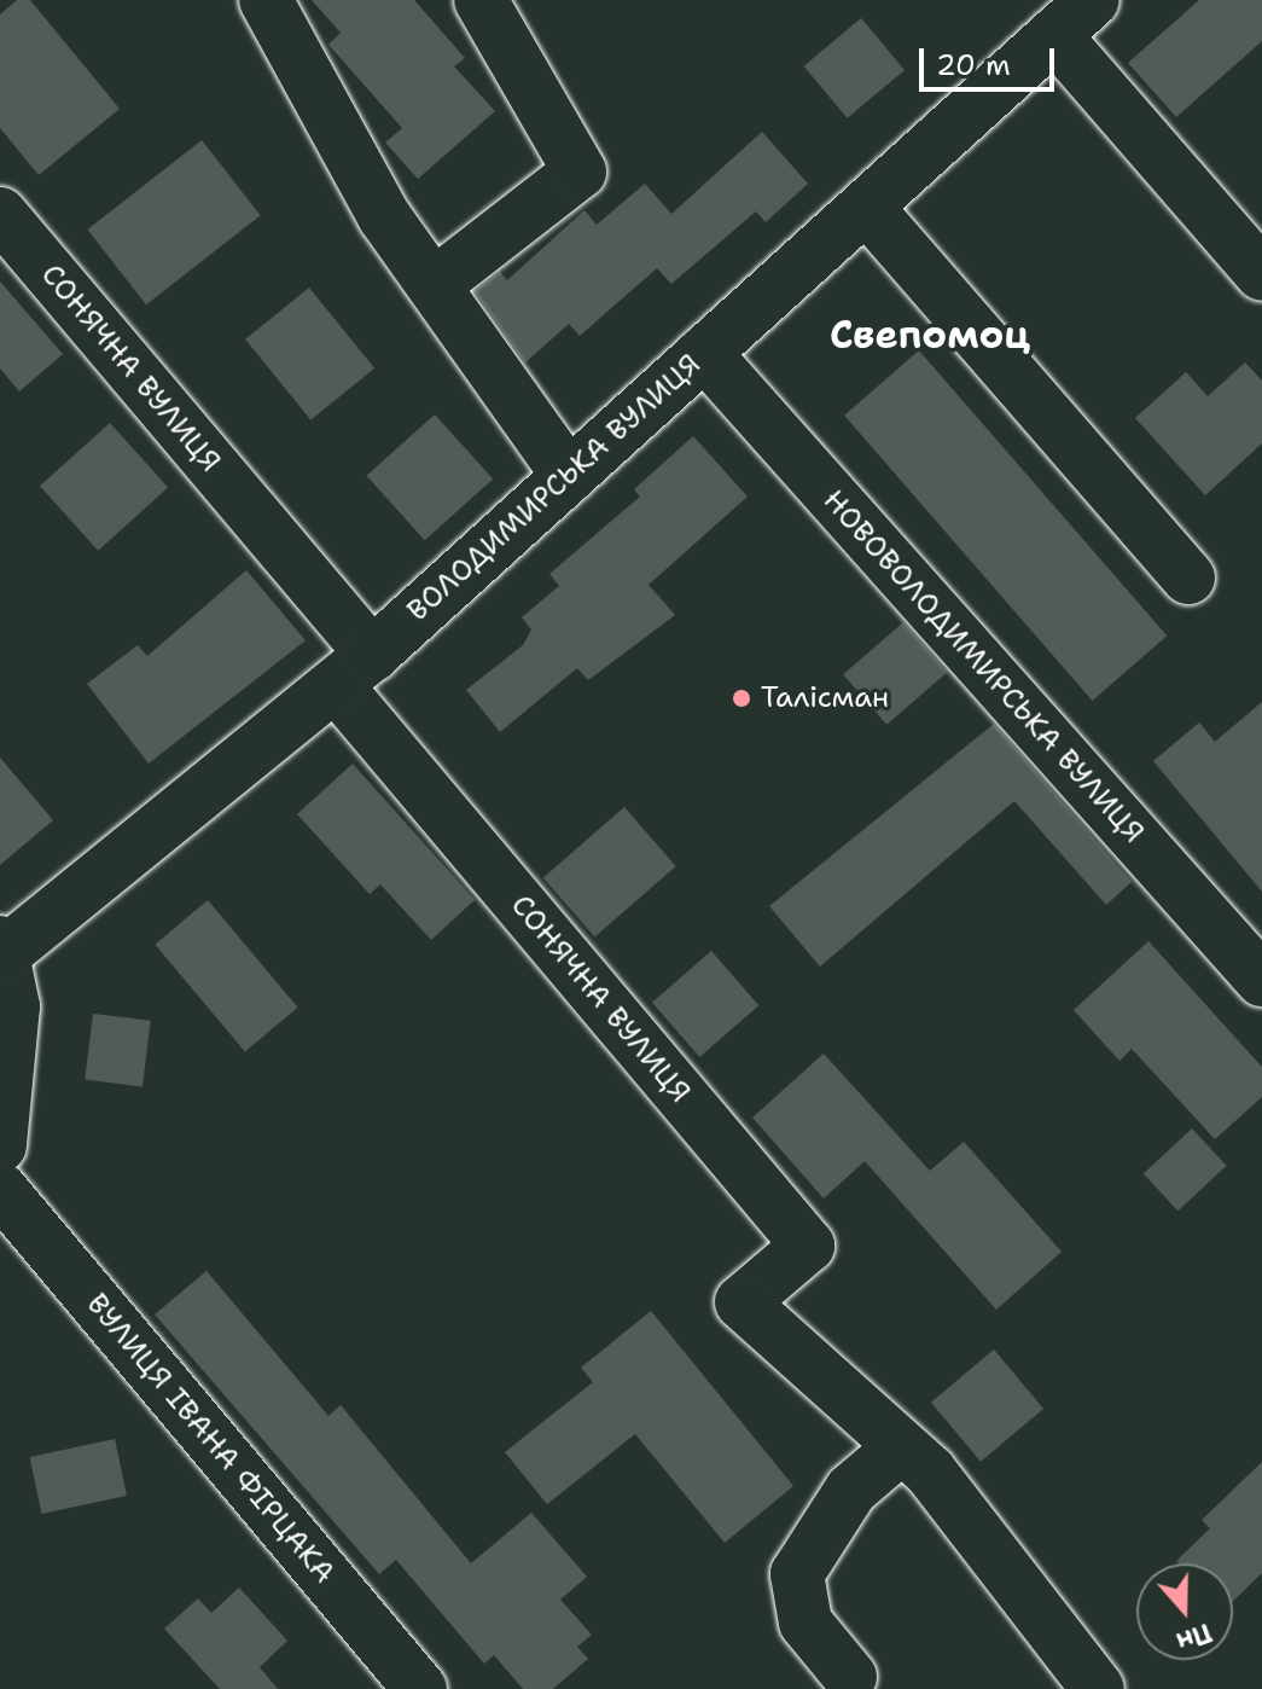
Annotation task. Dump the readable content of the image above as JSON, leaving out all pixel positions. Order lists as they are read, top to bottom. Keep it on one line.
{"streets":{"street":["СОНЯЧНА ВУЛИЦЯ","ВОЛОДИМИРСЬКА ВУЛИЦЯ","НОВОВОЛОДИМИРСЬКА ВУЛИЦЯ","ВУЛИЦЯ ІВАНА ФІРЦАКА"]},"crossings":[["СОНЯЧНА ВУЛИЦЯ","ВОЛОДИМИРСЬКА ВУЛИЦЯ"],["ВОЛОДИМИРСЬКА ВУЛИЦЯ","НОВОВОЛОДИМИРСЬКА ВУЛИЦЯ"]],"districts":["Свепомоц"],"places":["Талісман"],"scale_bar":"20 m","north":"bottom"}
